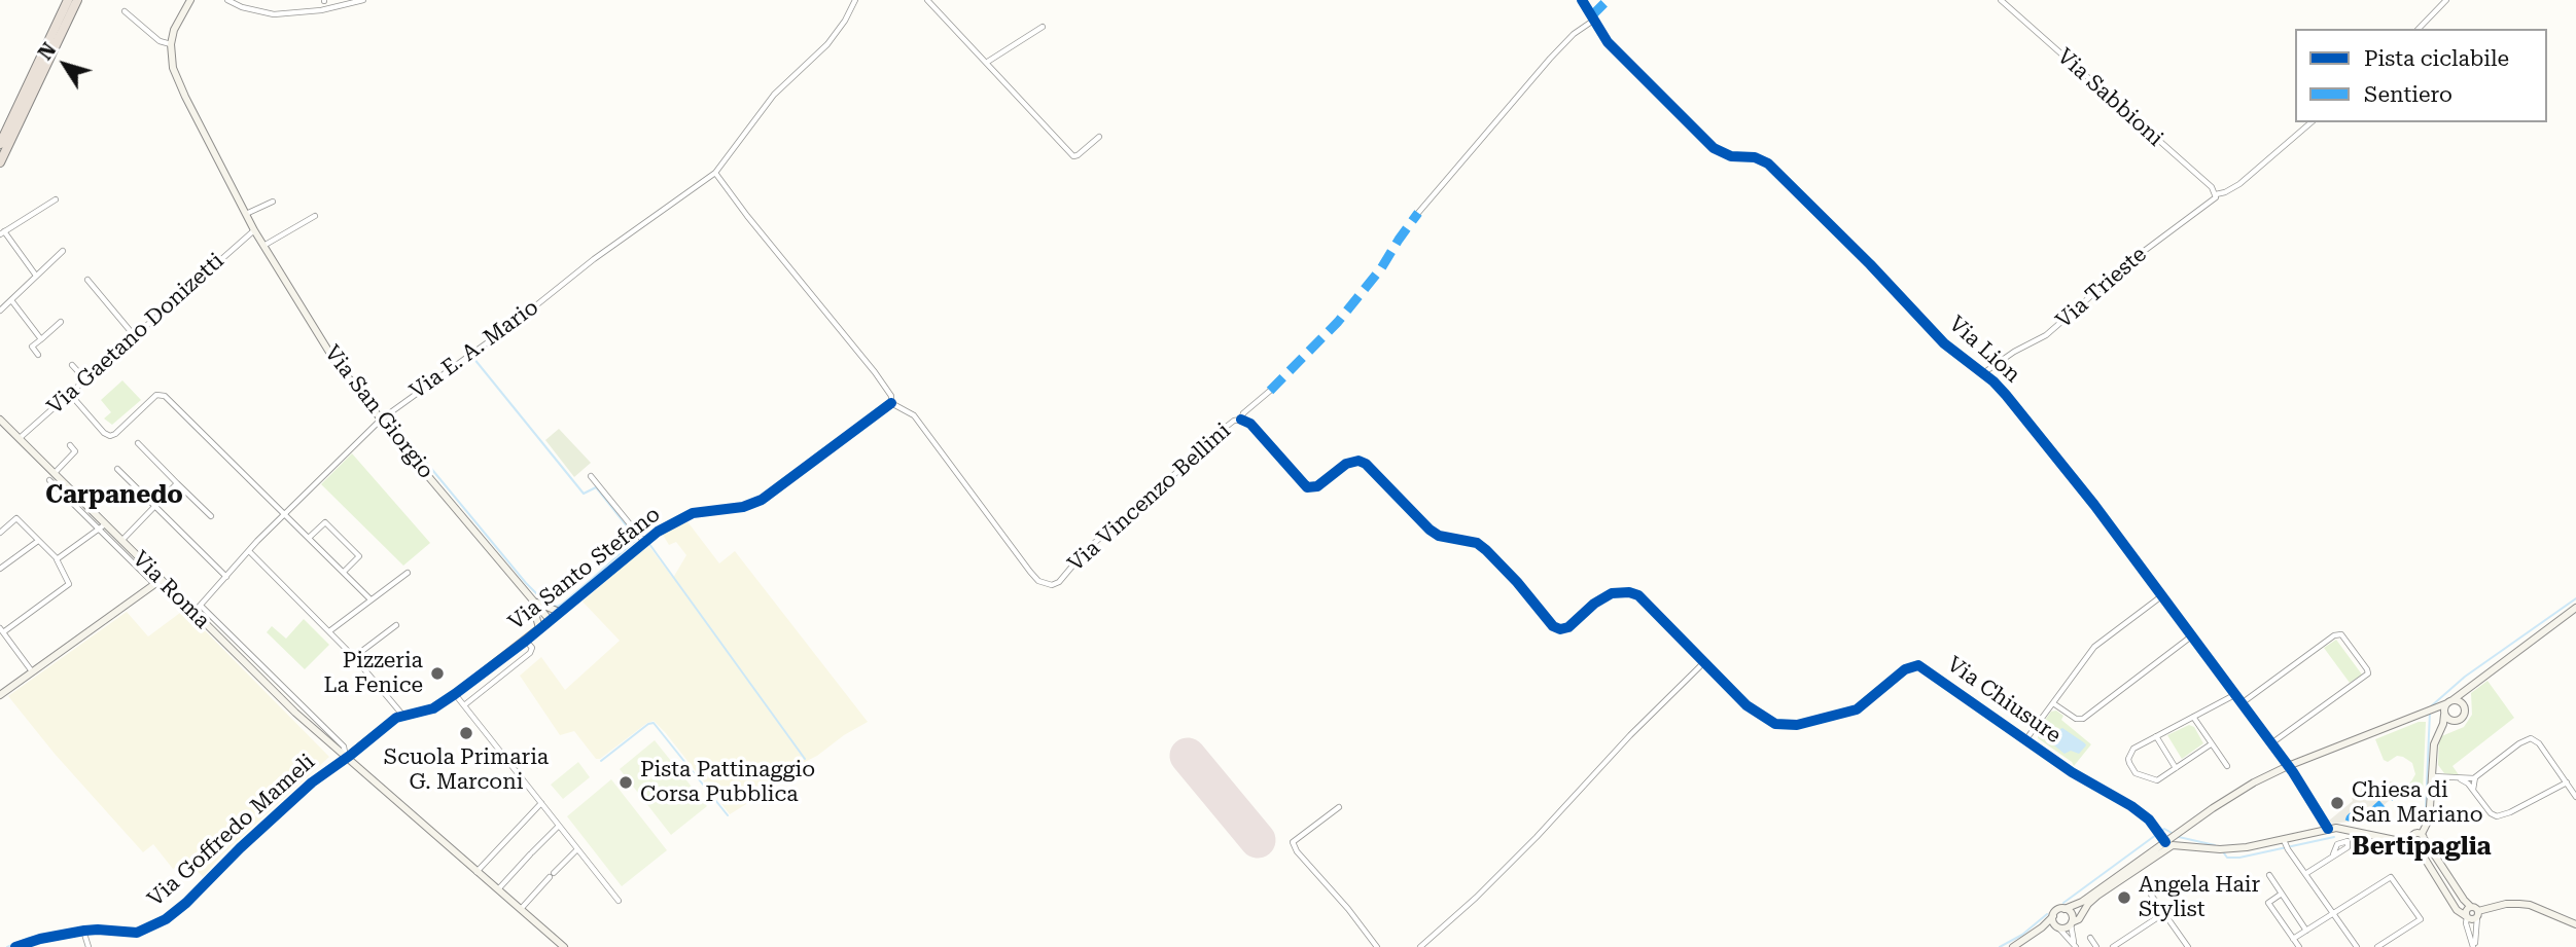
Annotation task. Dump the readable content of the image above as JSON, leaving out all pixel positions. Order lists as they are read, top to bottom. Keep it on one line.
{"streets":{"street":["Via Sabbioni","Via Trieste","Via Gaetano Donizetti","Via E. A. Mario","Via Lion","Via San Giorgio","Via Vincenzo Bellini","Via Santo Stefano","Via Roma","Via Chiusure","Via Goffredo Mameli"]},"crossings":[["Via Sabbioni","Via Trieste"],["Via Trieste","Via Lion"],["Via Gaetano Donizetti","Via San Giorgio"],["Via Gaetano Donizetti","Via Roma"],["Via E. A. Mario","Via San Giorgio"],["Via E. A. Mario","Via Roma"],["Via San Giorgio","Via Santo Stefano"],["Via Vincenzo Bellini","Via Santo Stefano"],["Via Santo Stefano","Via Roma"],["Via Santo Stefano","Via Goffredo Mameli"],["Via Roma","Via Goffredo Mameli"]],"districts":["Carpanedo","Bertipaglia"],"places":["Pizzeria La Fenice","Scuola Primaria G. Marconi","Pista Pattinaggio Corsa Pubblica","Chiesa di San Mariano","Angela Hair Stylist"],"legend":["Pista ciclabile","Sentiero"],"north":"top left"}
